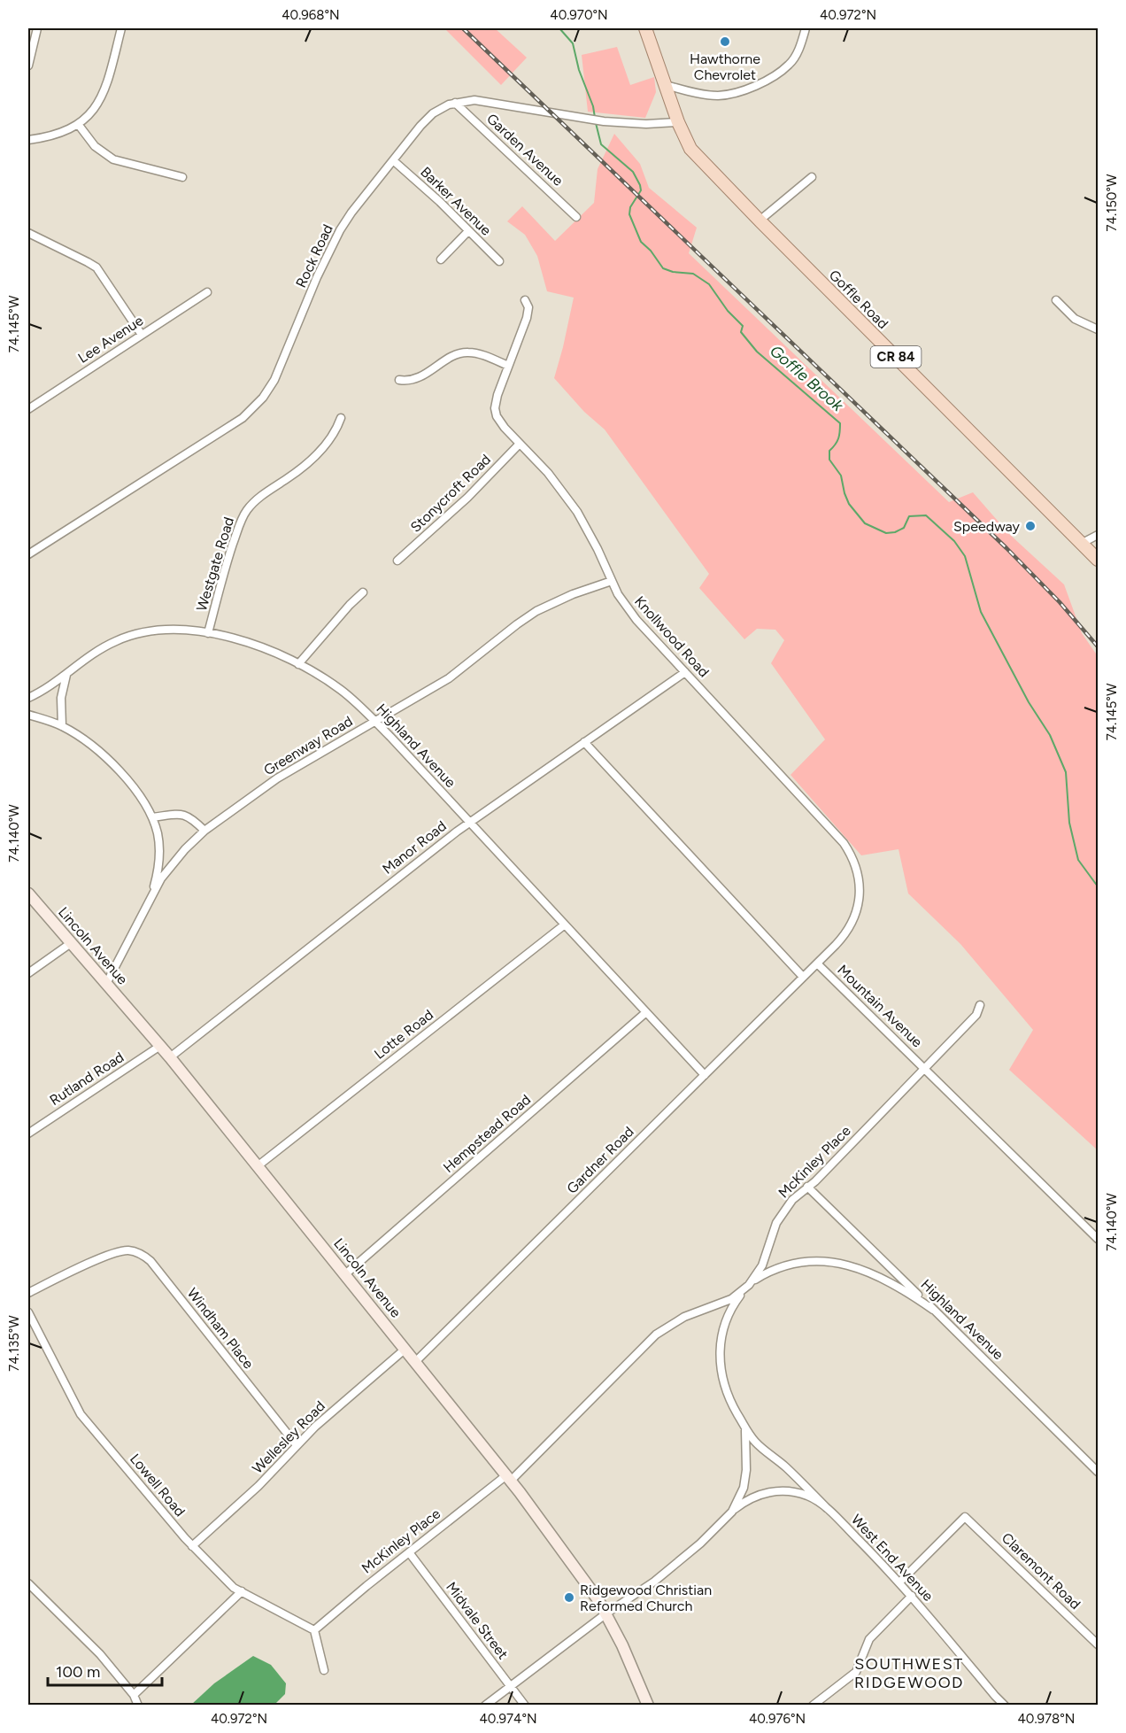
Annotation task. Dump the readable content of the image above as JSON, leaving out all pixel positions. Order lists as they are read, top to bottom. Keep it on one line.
{"streets":{"main road":["Goffle Road","CR 84","Lincoln Avenue"],"street":["Garden Avenue","Barker Avenue","Rock Road","Lee Avenue","Stonycroft Road","Westgate Road","Knollwood Road","Greenway Road","Highland Avenue","Manor Road","Mountain Avenue","Lotte Road","Rutland Road","Hempstead Road","Gardner Road","McKinley Place","Windham Place","Wellesley Road","Lowell Road","West End Avenue","Claremont Road","Midvale Street"]},"crossings":[["Garden Avenue","Rock Road"],["Barker Avenue","Rock Road"],["Rock Road","Goffle Road"],["Stonycroft Road","Knollwood Road"],["Westgate Road","Highland Avenue"],["Knollwood Road","Greenway Road"],["Knollwood Road","Manor Road"],["Knollwood Road","Mountain Avenue"],["Greenway Road","Highland Avenue"],["Greenway Road","Lincoln Avenue"],["Highland Avenue","Manor Road"],["Highland Avenue","Lotte Road"],["Highland Avenue","Hempstead Road"],["Highland Avenue","Gardner Road"],["Highland Avenue","McKinley Place"],["Manor Road","Lincoln Avenue"],["Lincoln Avenue","Lotte Road"],["Lincoln Avenue","Rutland Road"],["Lincoln Avenue","Hempstead Road"],["Lincoln Avenue","Gardner Road"],["Lincoln Avenue","McKinley Place"],["Lincoln Avenue","Wellesley Road"],["Lincoln Avenue","West End Avenue"],["Mountain Avenue","Gardner Road"],["Mountain Avenue","McKinley Place"],["McKinley Place","Lowell Road"],["McKinley Place","Midvale Street"],["Windham Place","Wellesley Road"],["Wellesley Road","Lowell Road"],["West End Avenue","Claremont Road"],["West End Avenue","Midvale Street"]],"districts":["SOUTHWEST RIDGEWOOD"],"water":["Goffle Brook"],"places":["Hawthorne Chevrolet","Speedway","Ridgewood Christian Reformed Church"],"scale_bar":"100 m","coordinates":["40.968°N","40.970°N","40.972°N","74.150°W","74.145°W","74.140°W","74.135°W","40.974°N","40.976°N","40.978°N"]}
